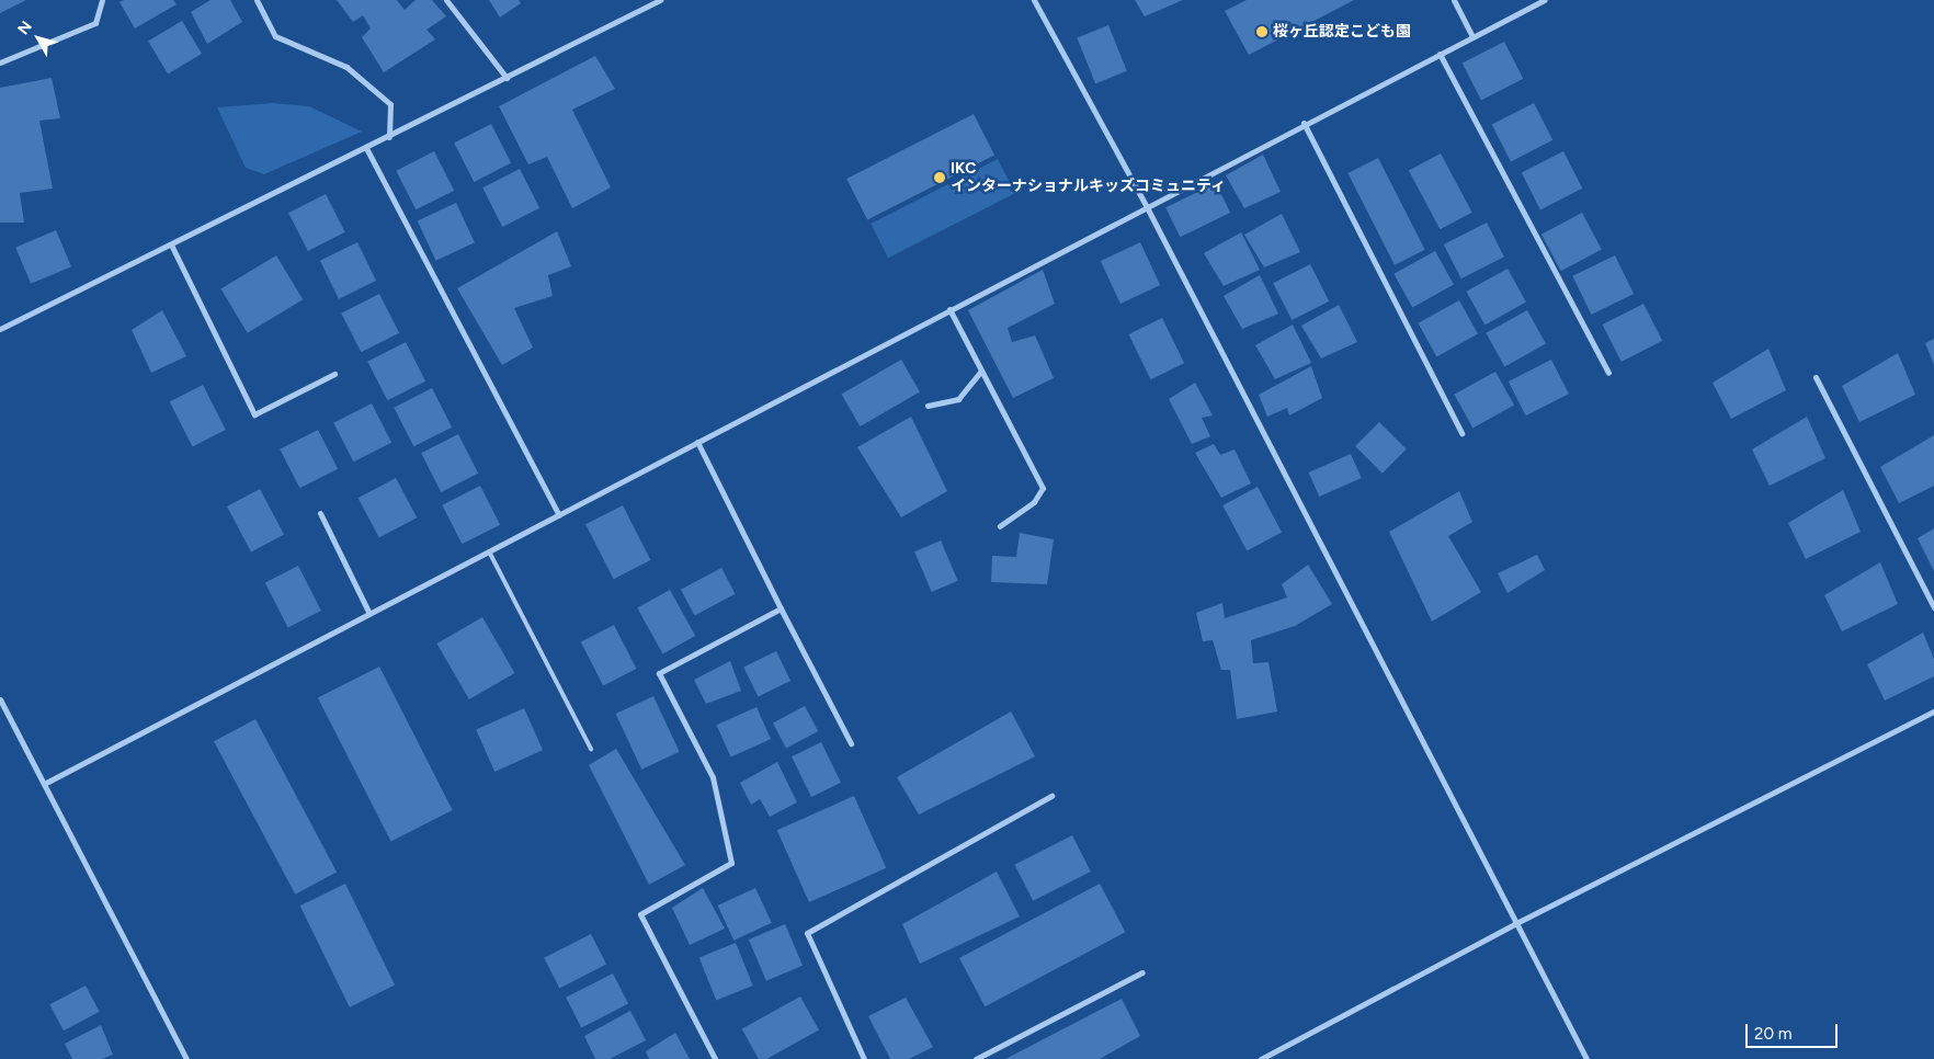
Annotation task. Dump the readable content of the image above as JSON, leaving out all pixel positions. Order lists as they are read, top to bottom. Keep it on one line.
{"places":["桜ヶ丘認定こども園","IKC インターナショナルキッズコミュニティ"],"scale_bar":"20 m","north":"top left"}
